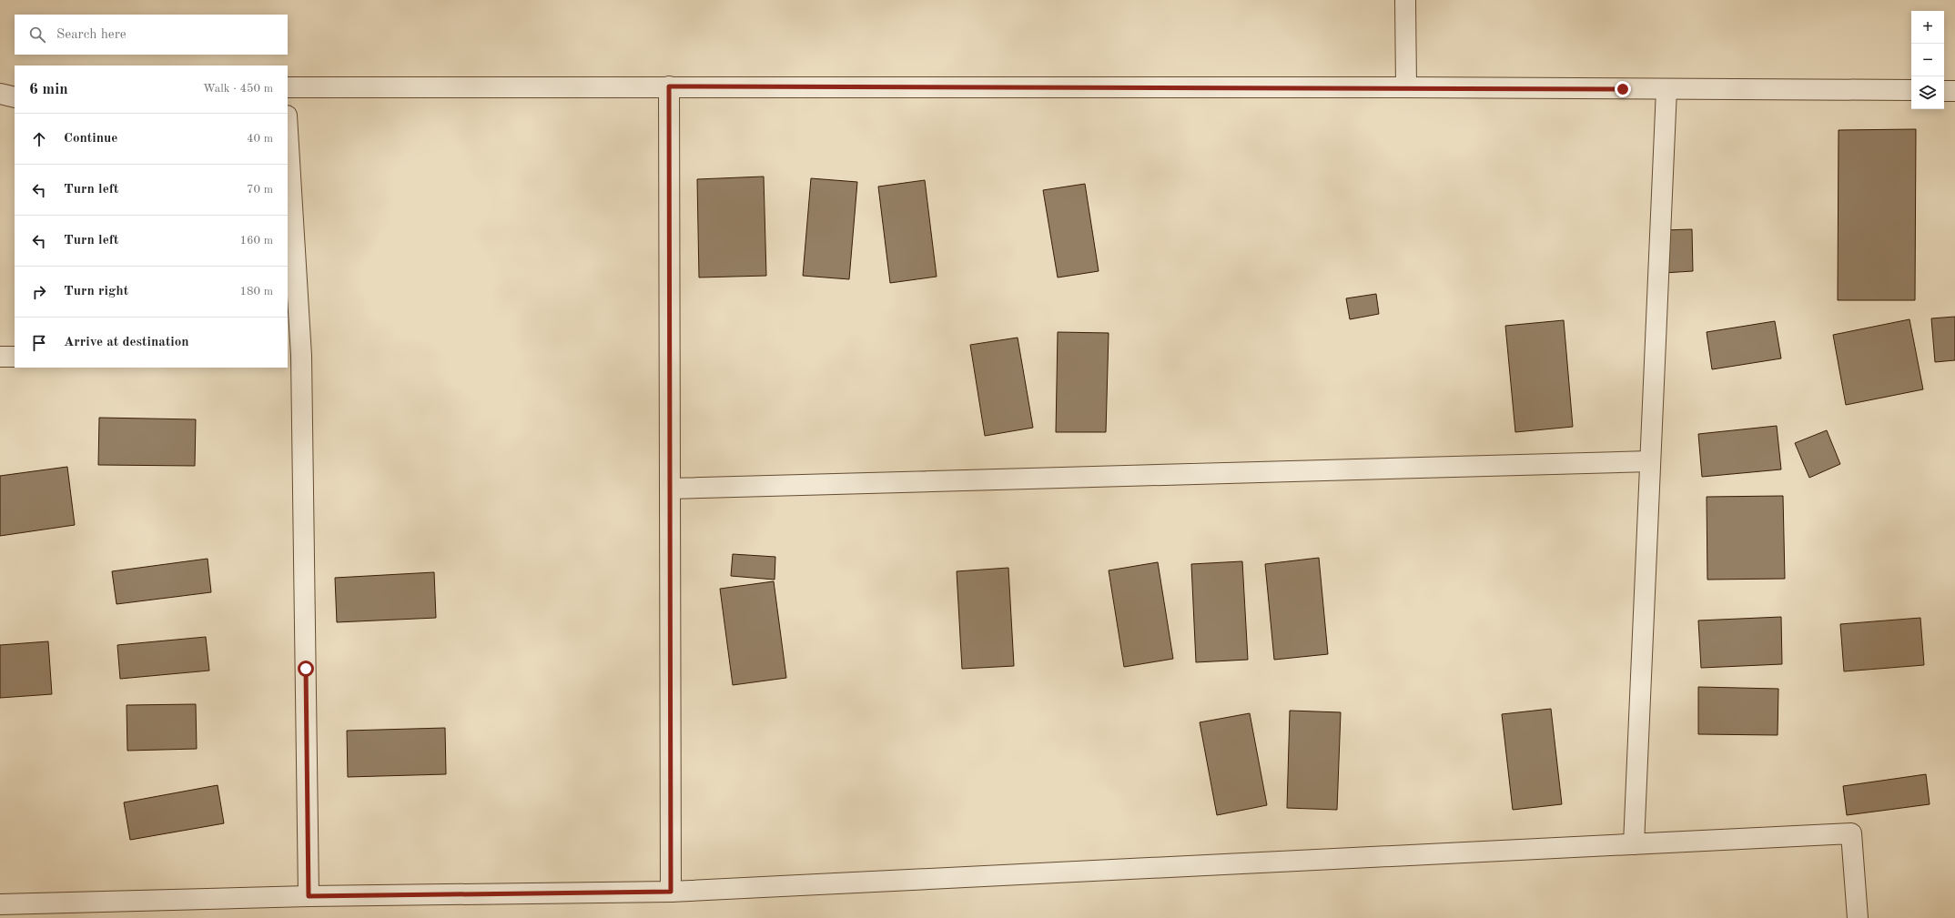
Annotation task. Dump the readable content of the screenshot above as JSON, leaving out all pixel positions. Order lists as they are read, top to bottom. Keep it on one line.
{"page":{"map_buttons":["+","−"],"search":"Search here","heading":["6 min","Walk · 450 m"],"list":[["Continue","40 m"],["Turn left","70 m"],["Turn left","160 m"],["Turn right","180 m"],"Arrive at destination"]}}
